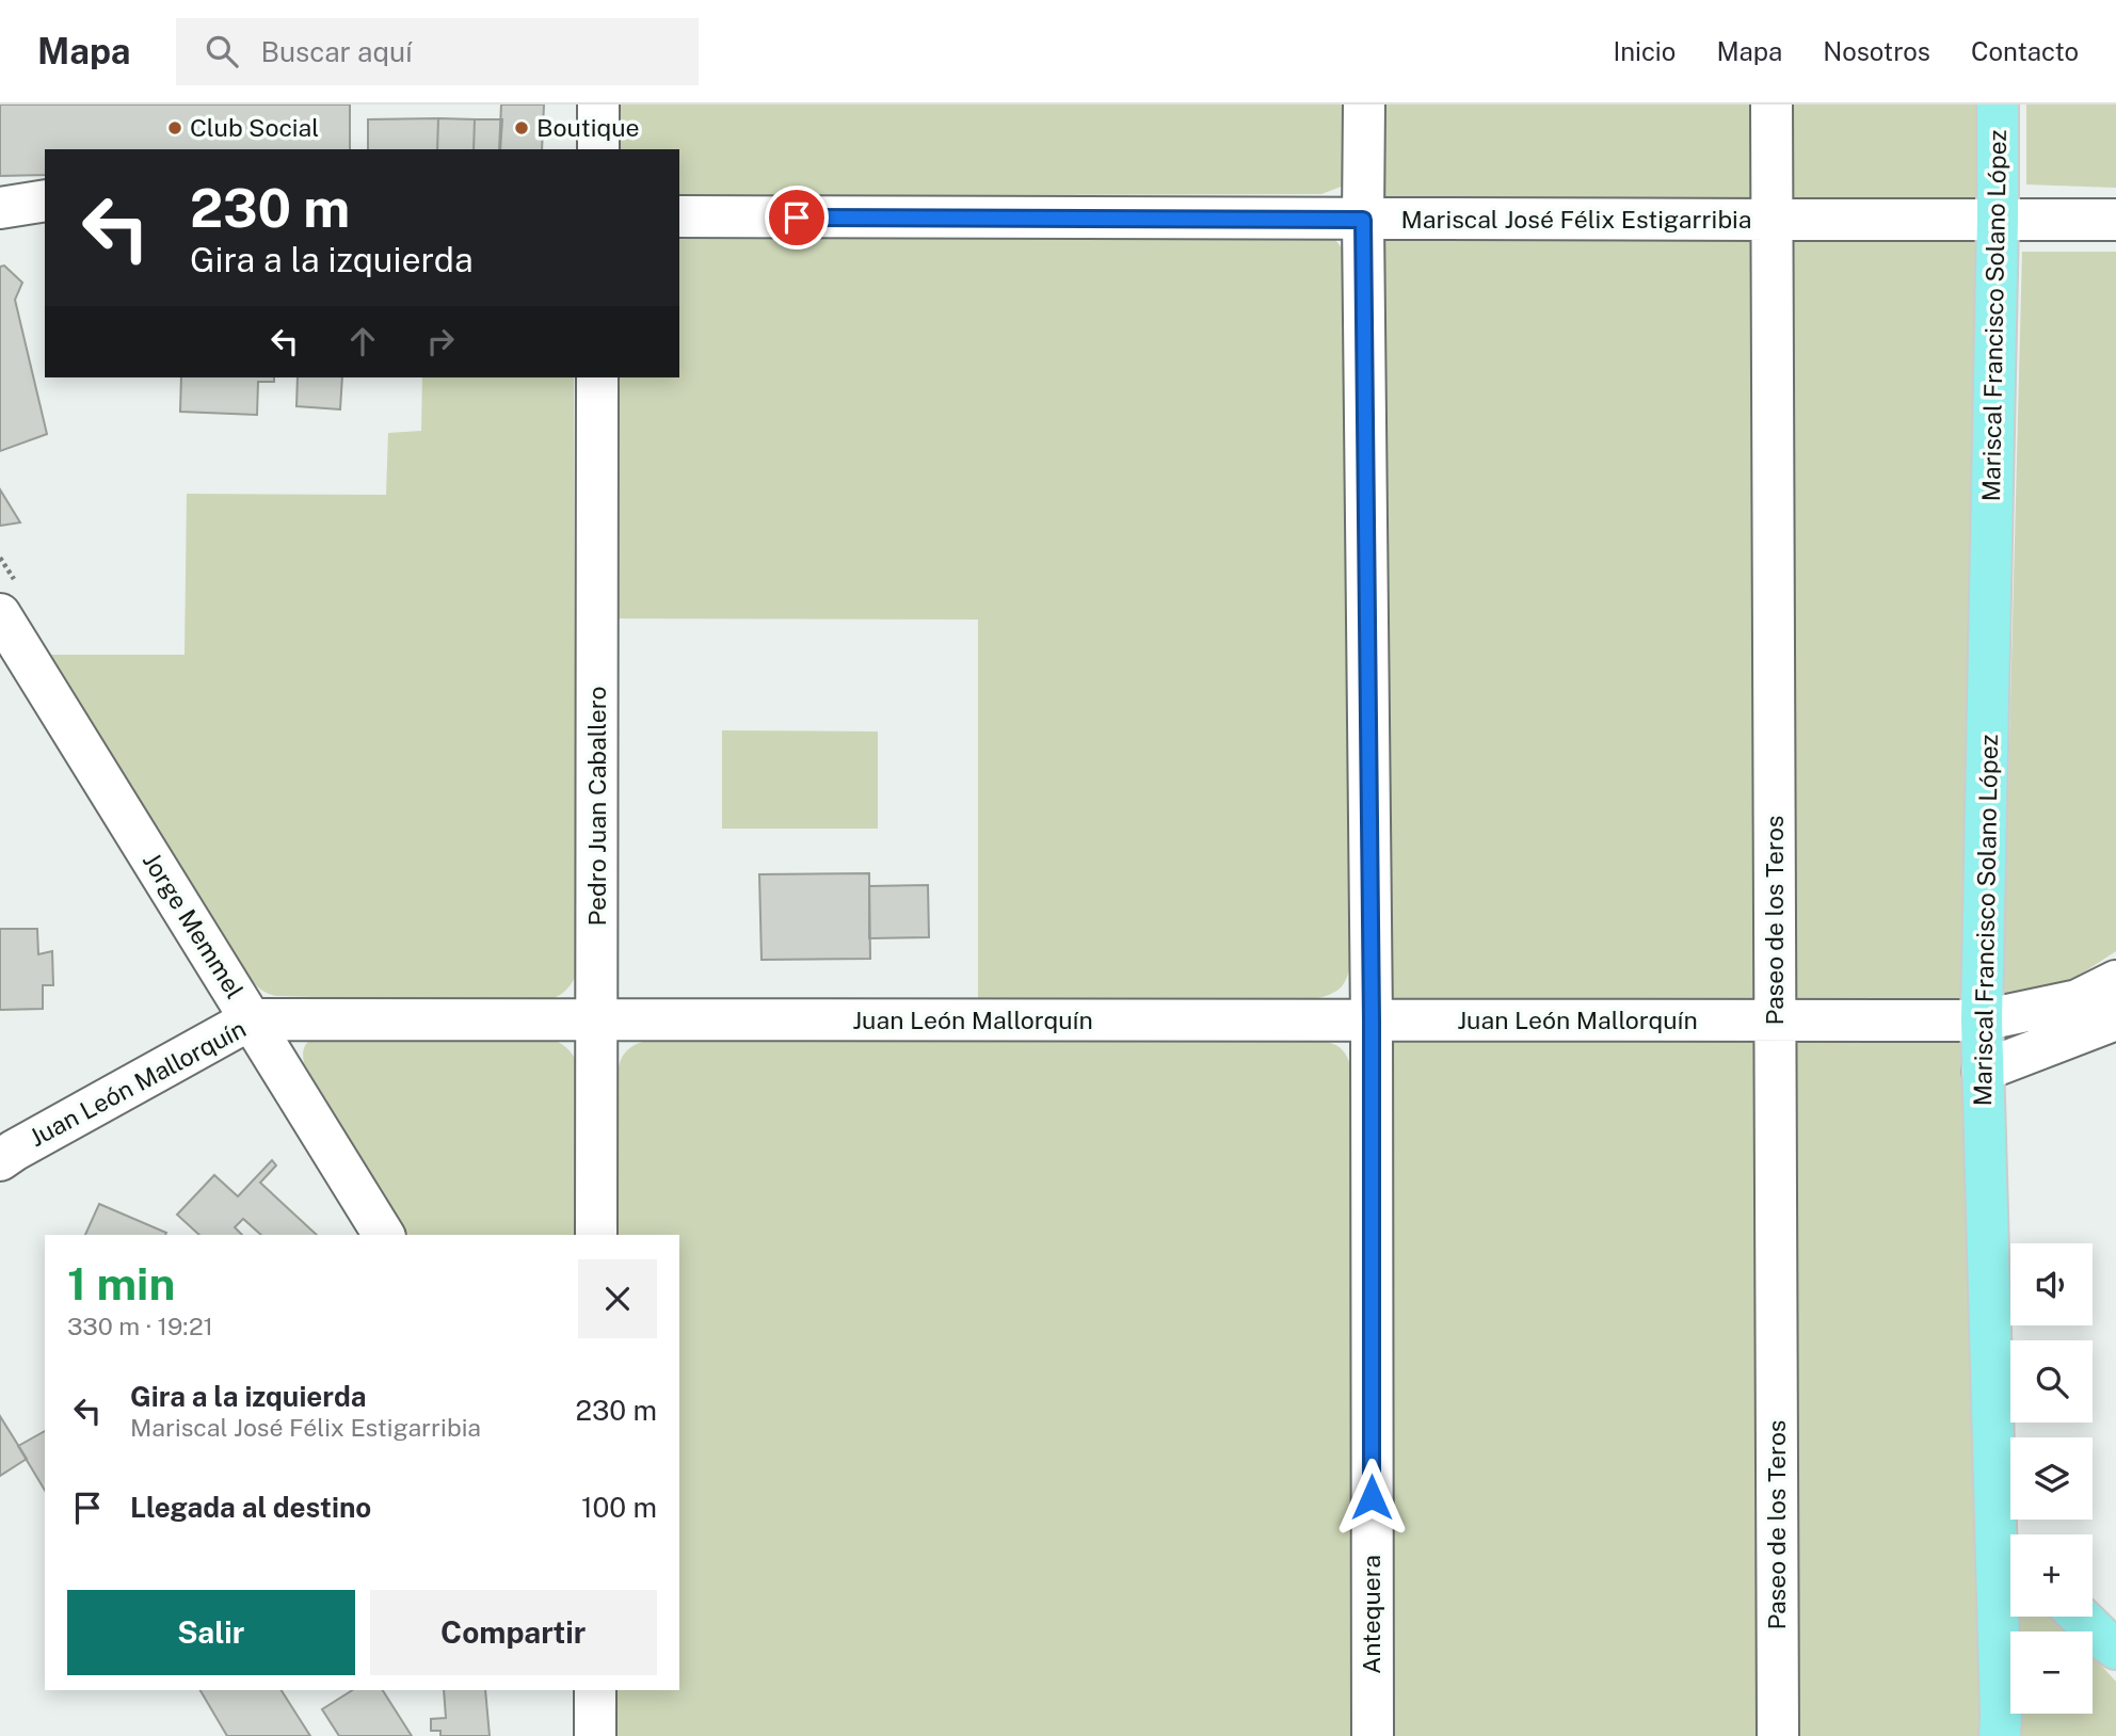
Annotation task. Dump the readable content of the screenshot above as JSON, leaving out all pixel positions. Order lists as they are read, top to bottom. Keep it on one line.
{"streets":{"main road":["Mariscal Francisco Solano López"],"street":["Mariscal José Félix Estigarribia","Pedro Juan Caballero","Paseo de los Teros","Jorge Memmel","Juan León Mallorquín","Antequera"]},"crossings":[["Mariscal José Félix Estigarribia","Mariscal Francisco Solano López"],["Mariscal José Félix Estigarribia","Paseo de los Teros"],["Mariscal José Félix Estigarribia","Antequera"],["Mariscal Francisco Solano López","Juan León Mallorquín"],["Pedro Juan Caballero","Juan León Mallorquín"],["Paseo de los Teros","Juan León Mallorquín"],["Jorge Memmel","Juan León Mallorquín"],["Juan León Mallorquín","Antequera"]],"places":["Club Social","Boutique"],"page":{"header":"Mapa","search":"Buscar aquí","nav":["Inicio","Mapa","Nosotros","Contacto"],"turn":["230 m","Gira a la izquierda"],"heading":["1 min","330 m · 19:21"],"map_buttons":["+","−"],"list":[{"name":"Gira a la izquierda","note":"Mariscal José Félix Estigarribia","value":"230 m"},{"name":"Llegada al destino","value":"100 m"}],"buttons":["Salir","Compartir"]}}
